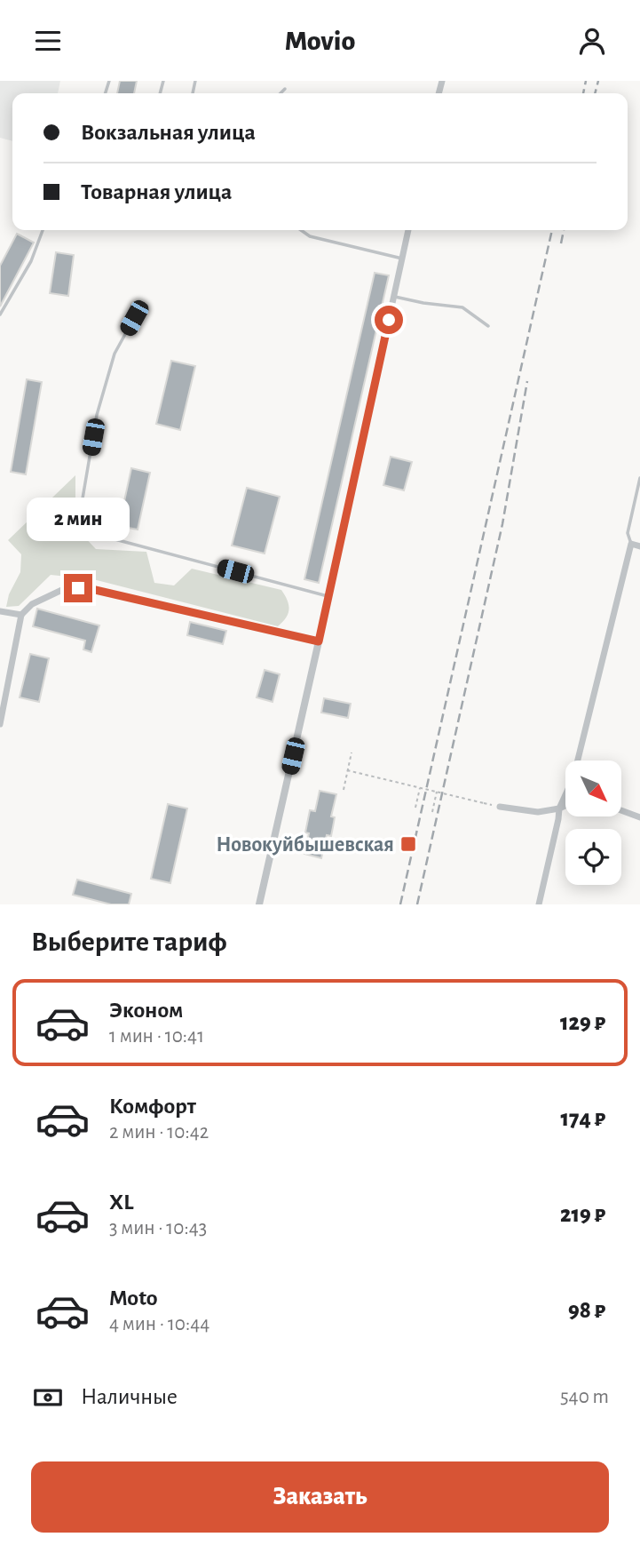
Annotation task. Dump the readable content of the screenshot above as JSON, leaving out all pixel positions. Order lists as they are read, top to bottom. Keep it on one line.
{"places":{"transit":["Новокуйбышевская"]},"north":"bottom right","page":{"header":"Movio","banner":["Вокзальная улица","Товарная улица"],"bubble":"2 мин","heading":"Выберите тариф","list":[{"name":"Эконом","note":"1 мин · 10:41","value":"129 ₽"},{"name":"Комфорт","note":"2 мин · 10:42","value":"174 ₽"},{"name":"XL","note":"3 мин · 10:43","value":"219 ₽"},{"name":"Moto","note":"4 мин · 10:44","value":"98 ₽"}],"pay":["Наличные","540 m"],"buttons":"Заказать"}}
